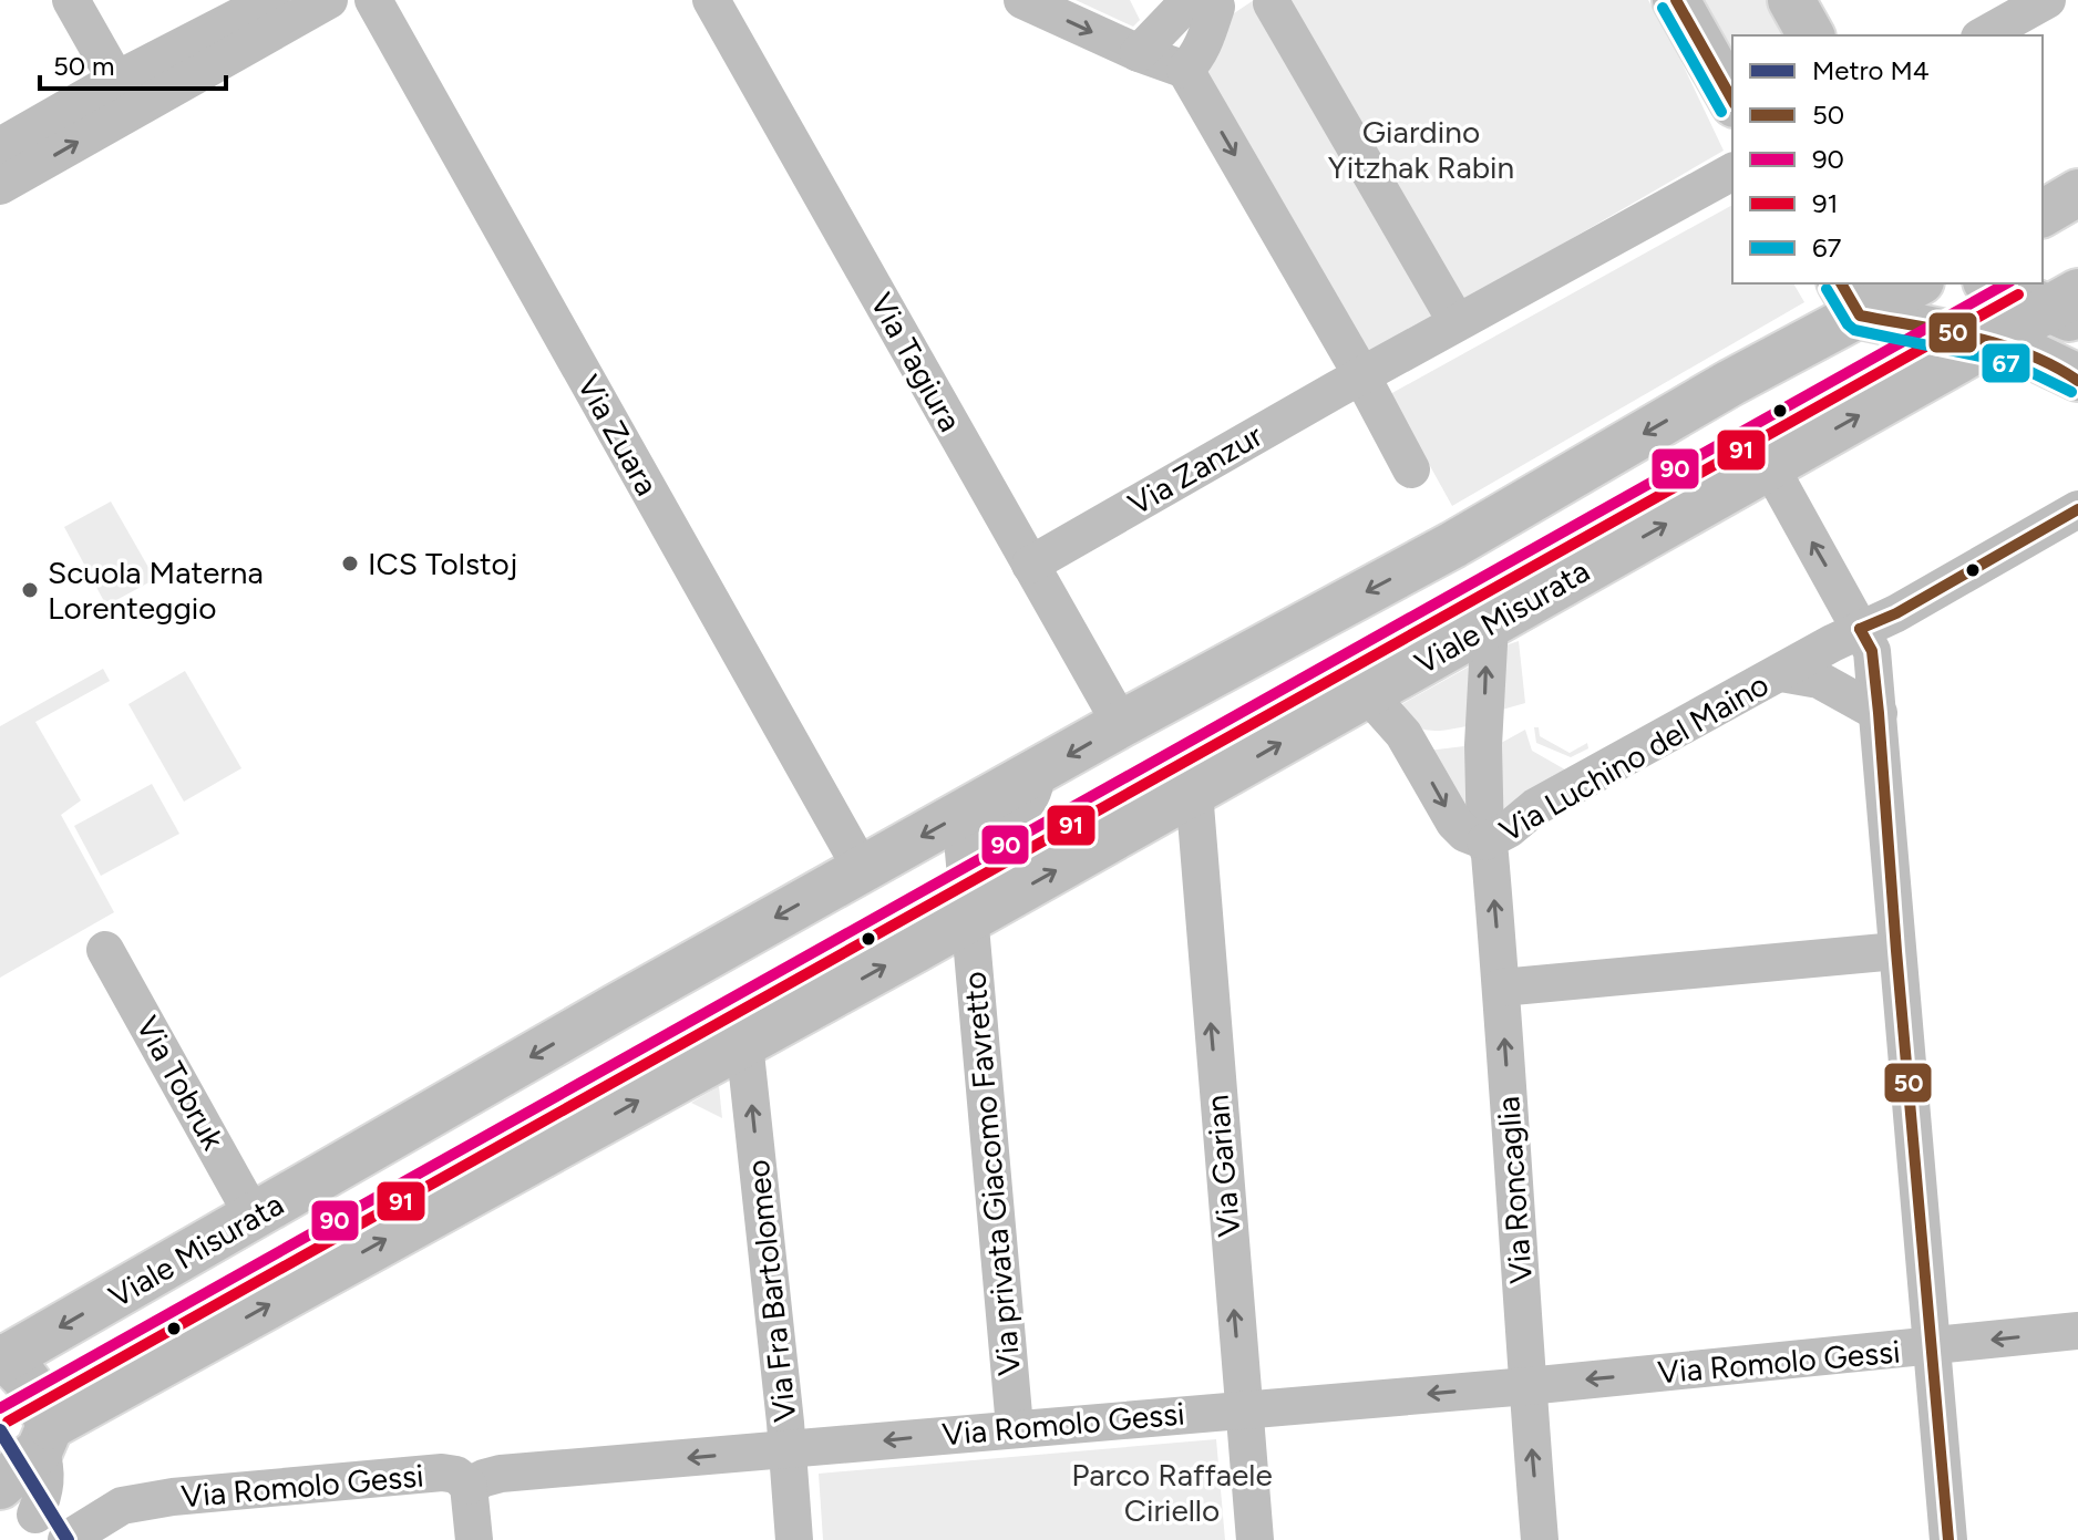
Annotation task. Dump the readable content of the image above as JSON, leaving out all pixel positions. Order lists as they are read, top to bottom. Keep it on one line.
{"streets":{"main road":["Viale Misurata"],"street":["Via Tagiura","Via Zuara","Via Zanzur","Via Luchino del Maino","Via Tobruk","Via Garian","Via privata Giacomo Favretto","Via Roncaglia","Via Fra Bartolomeo","Via Romolo Gessi"]},"crossings":[["Via Tagiura","Via Zanzur"],["Via Tagiura","Viale Misurata"],["Via Zuara","Viale Misurata"],["Viale Misurata","Via Tobruk"],["Viale Misurata","Via Garian"],["Viale Misurata","Via privata Giacomo Favretto"],["Viale Misurata","Via Roncaglia"],["Viale Misurata","Via Fra Bartolomeo"],["Via Luchino del Maino","Via Roncaglia"],["Via Garian","Via Romolo Gessi"],["Via privata Giacomo Favretto","Via Romolo Gessi"],["Via Roncaglia","Via Romolo Gessi"],["Via Fra Bartolomeo","Via Romolo Gessi"]],"one_way":["Via Garian","Via Roncaglia","Via Fra Bartolomeo","Via Romolo Gessi"],"parks":["Giardino Yitzhak Rabin","Parco Raffaele Ciriello"],"places":["ICS Tolstoj","Scuola Materna Lorenteggio"],"lines":["transit line 50","transit line 67","transit line 90","transit line 91","metro line M4"],"legend":["Metro M4","50","90","91","67"],"scale_bar":"50 m"}
